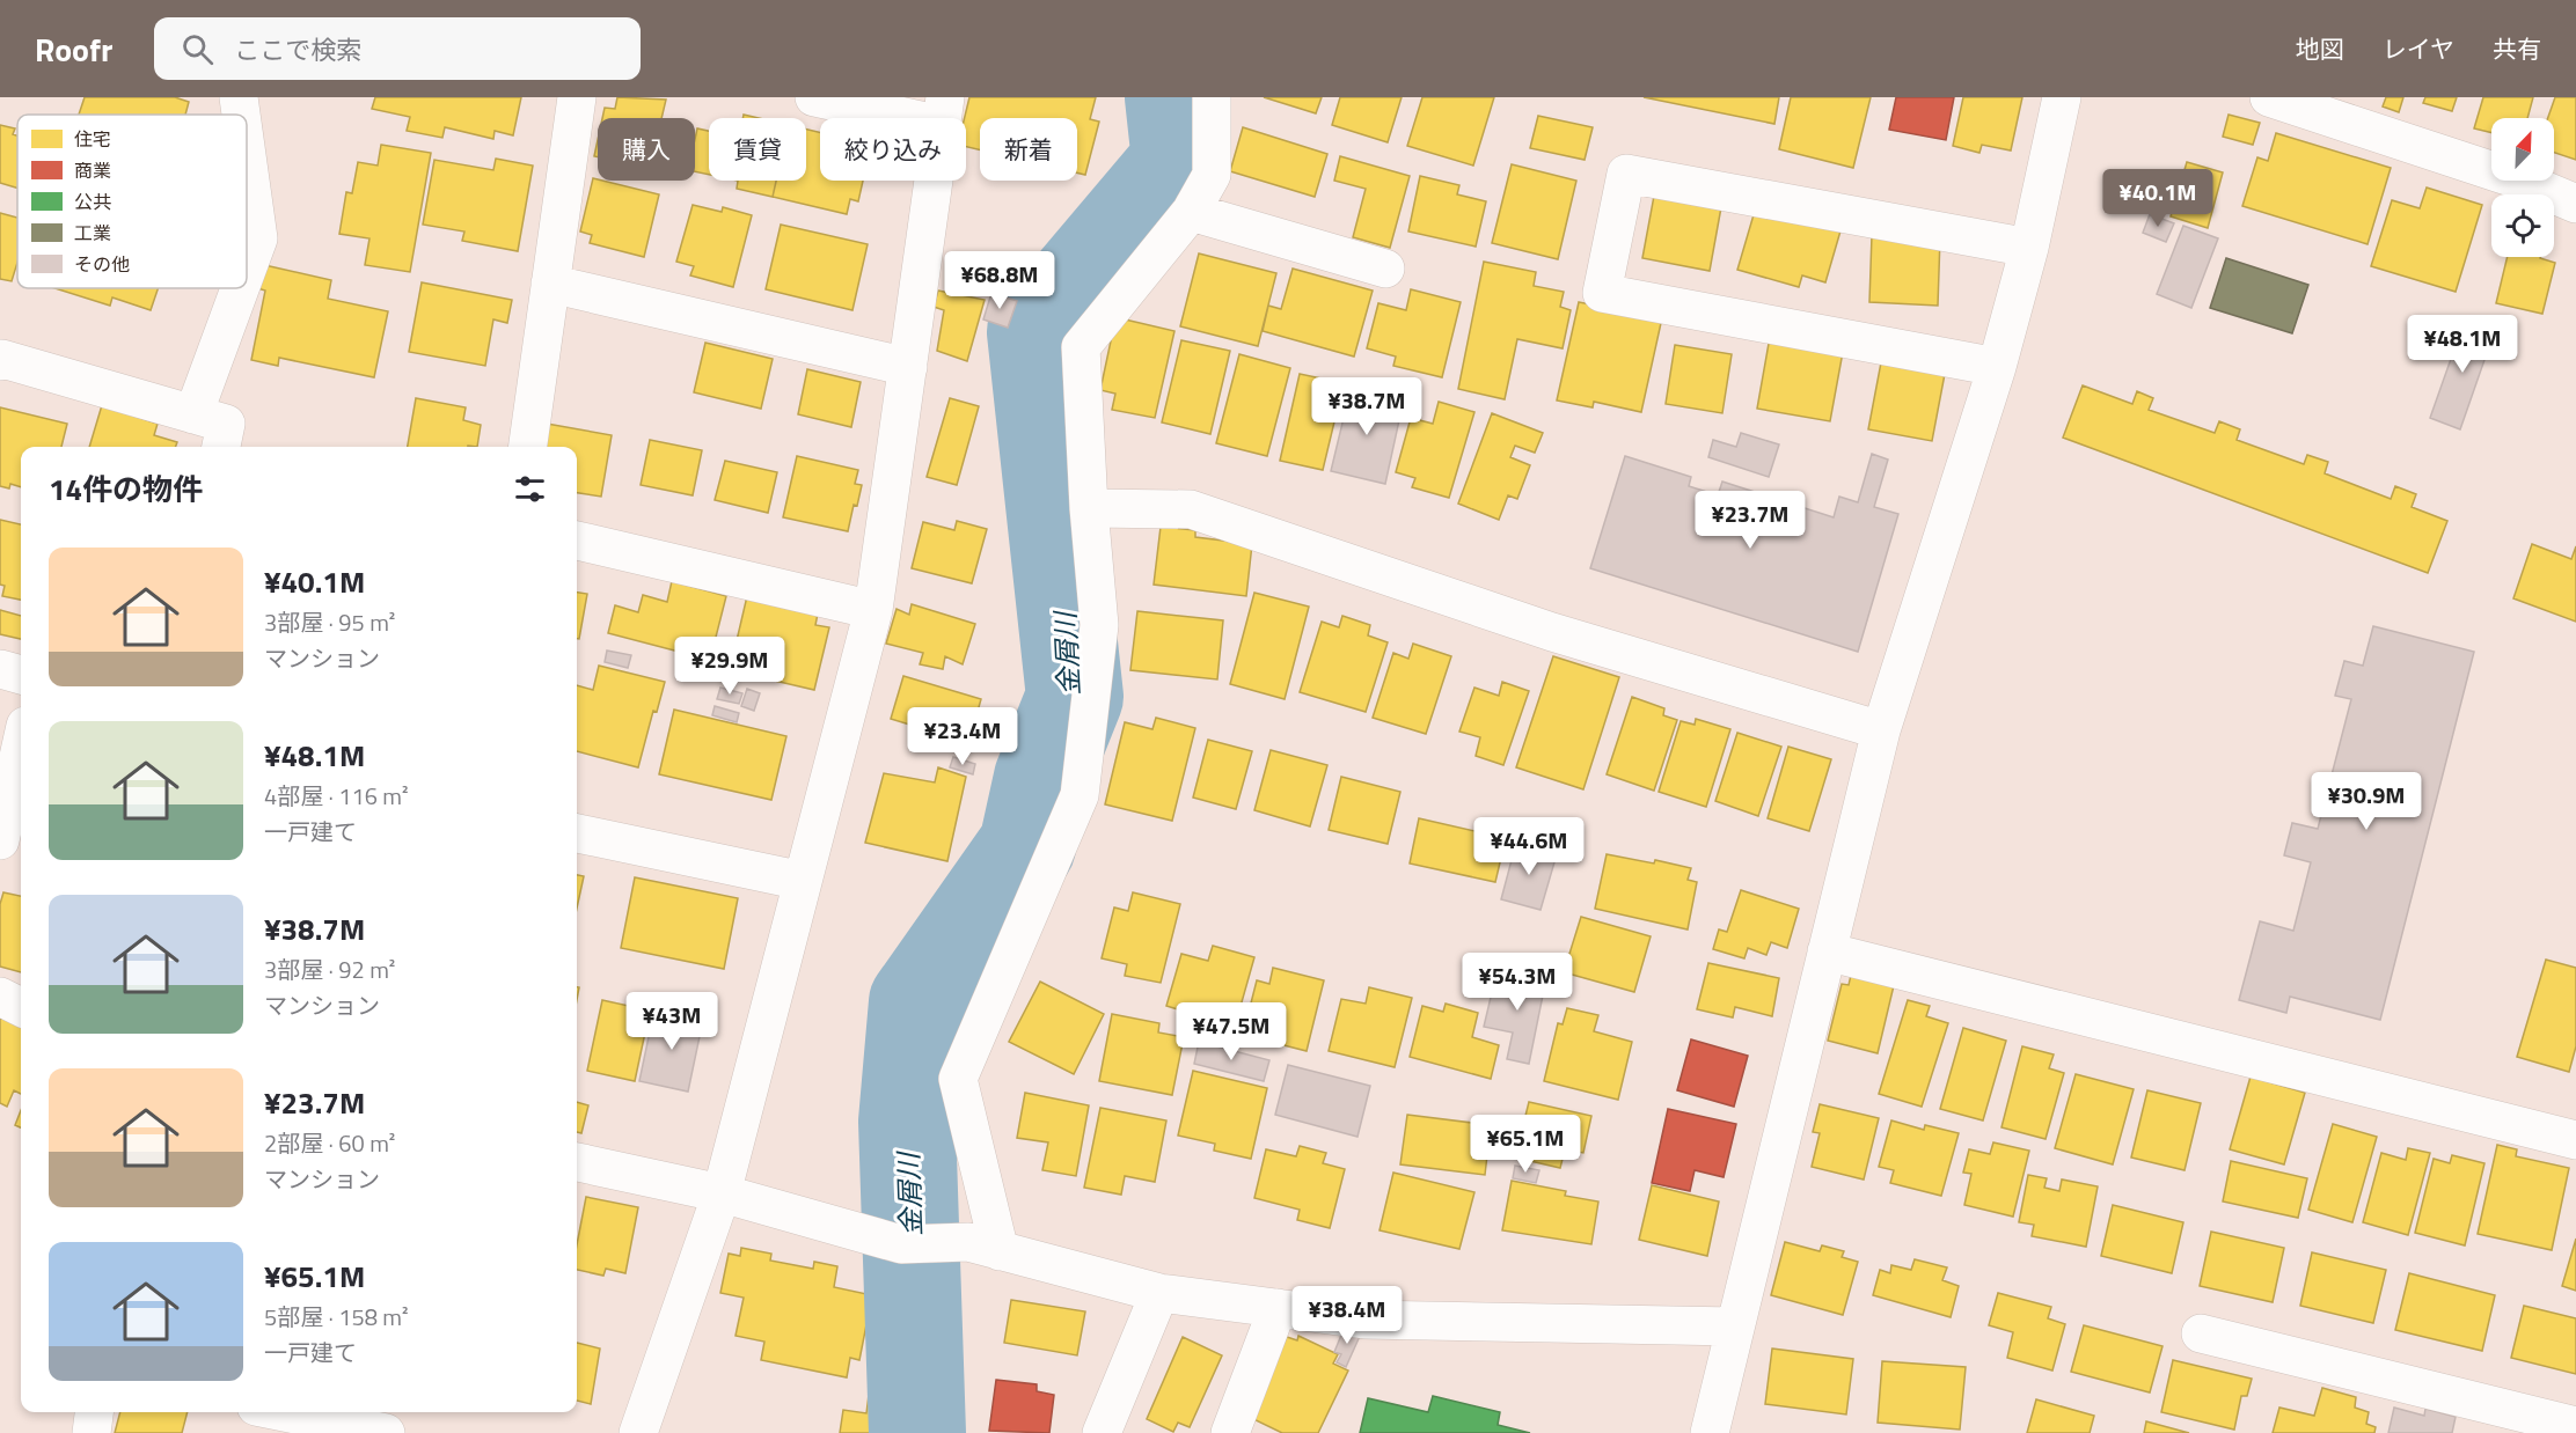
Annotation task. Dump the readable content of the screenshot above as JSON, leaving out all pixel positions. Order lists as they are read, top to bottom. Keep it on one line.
{"water":["金屑川"],"legend":["住宅","商業","公共","工業","その他"],"north":"top right","page":{"header":"Roofr","search":"ここで検索","nav":["地図","レイヤ","共有"],"chip":["購入","賃貸","絞り込み","新着"],"price":["¥40.1M","¥68.8M","¥48.1M","¥38.7M","¥23.7M","¥29.9M","¥23.4M","¥30.9M","¥44.6M","¥54.3M","¥43M","¥47.5M","¥65.1M","¥38.4M"],"heading":"14件の物件","list":[{"name":"¥40.1M","note":"3部屋 · 95 m² · マンション"},{"name":"¥48.1M","note":"4部屋 · 116 m² · 一戸建て"},{"name":"¥38.7M","note":"3部屋 · 92 m² · マンション"},{"name":"¥23.7M","note":"2部屋 · 60 m² · マンション"},{"name":"¥65.1M","note":"5部屋 · 158 m² · 一戸建て"}]}}
